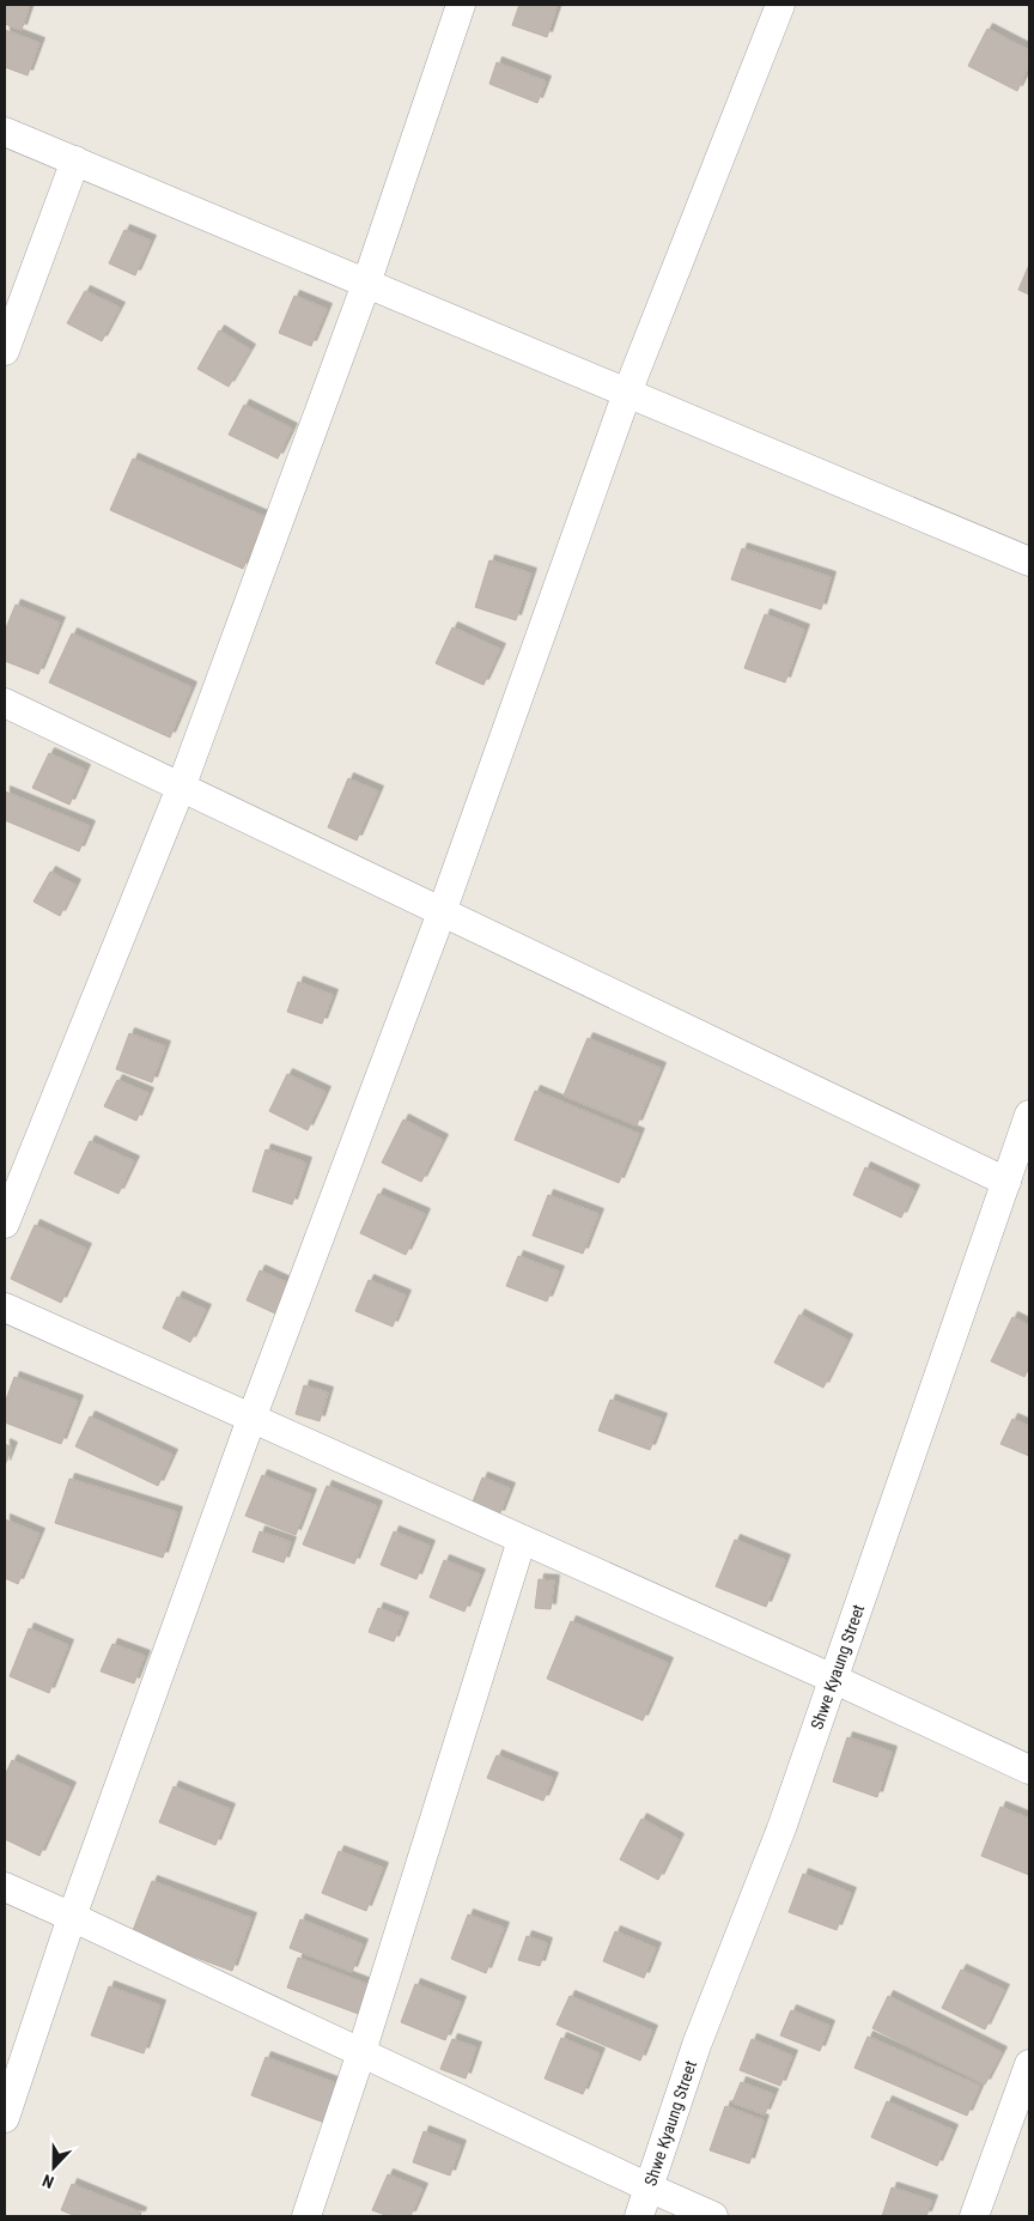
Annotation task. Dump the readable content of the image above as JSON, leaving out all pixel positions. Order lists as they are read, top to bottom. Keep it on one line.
{"streets":{"street":["Shwe Kyaung Street"]},"north":"bottom"}
